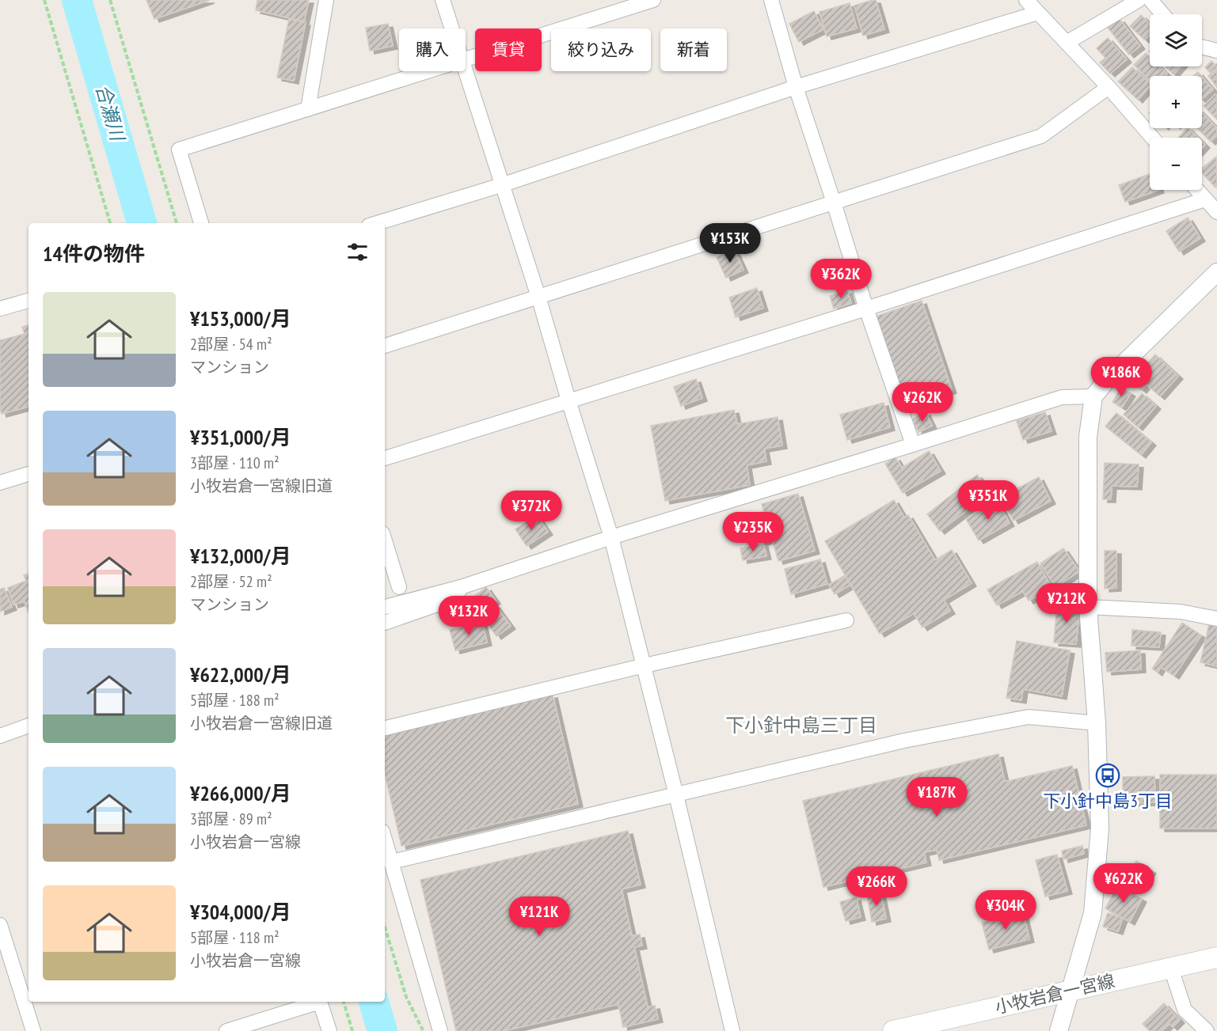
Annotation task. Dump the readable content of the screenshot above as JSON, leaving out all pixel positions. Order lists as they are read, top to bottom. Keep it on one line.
{"streets":{"main road":["小牧岩倉一宮線"]},"districts":["下小針中島三丁目"],"water":["合瀬川"],"places":{"bus stop":["下小針中島3丁目"]},"page":{"map_buttons":["+","−"],"chip":["購入","賃貸","絞り込み","新着"],"price":["¥153K","¥362K","¥186K","¥262K","¥351K","¥372K","¥235K","¥212K","¥132K","¥187K","¥622K","¥266K","¥304K","¥121K"],"heading":"14件の物件","list":[{"name":"¥153,000/月","note":"2部屋 · 54 m² · マンション"},{"name":"¥351,000/月","note":"3部屋 · 110 m² · 小牧岩倉一宮線旧道"},{"name":"¥132,000/月","note":"2部屋 · 52 m² · マンション"},{"name":"¥622,000/月","note":"5部屋 · 188 m² · 小牧岩倉一宮線旧道"},{"name":"¥266,000/月","note":"3部屋 · 89 m² · 小牧岩倉一宮線"},{"name":"¥304,000/月","note":"5部屋 · 118 m² · 小牧岩倉一宮線"}]}}
